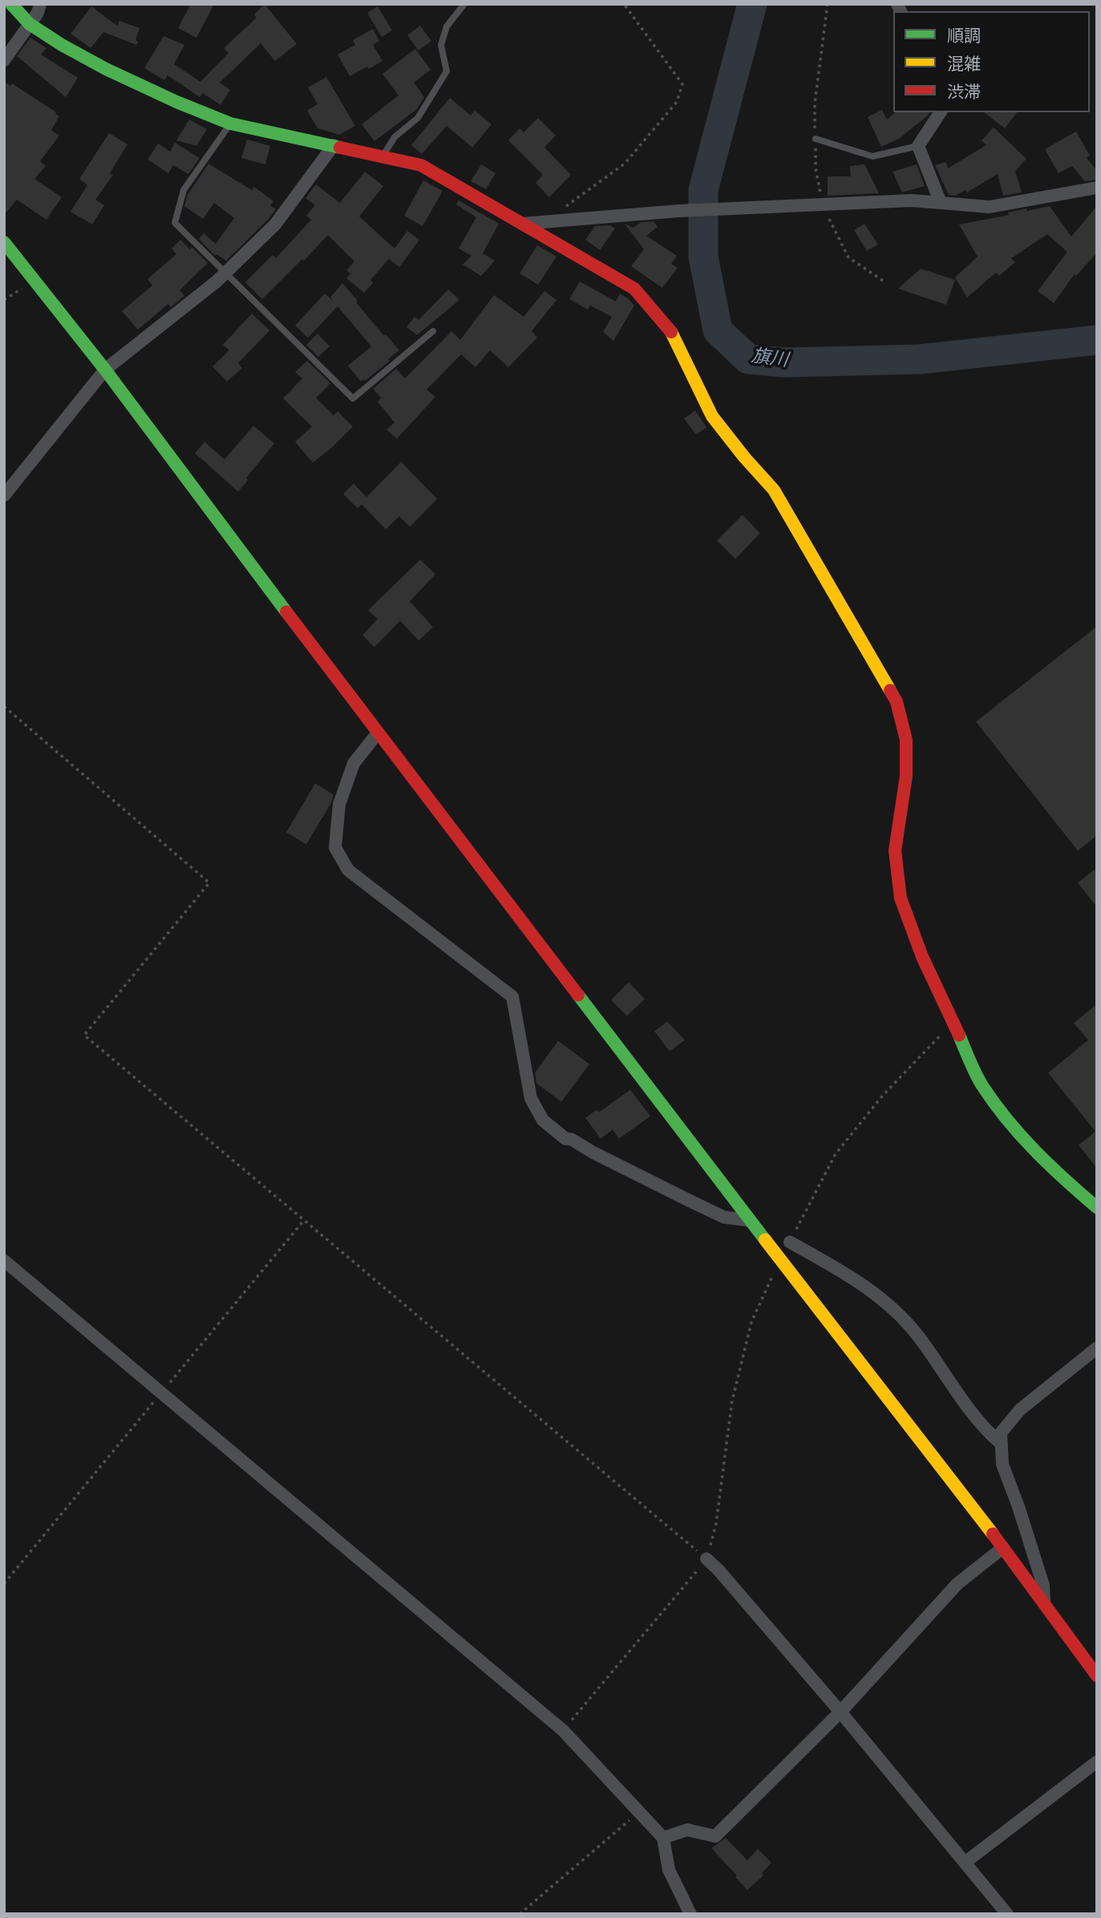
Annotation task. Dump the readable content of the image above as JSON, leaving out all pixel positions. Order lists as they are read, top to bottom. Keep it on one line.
{"water":["旗川"],"legend":["順調","混雑","渋滞"]}
